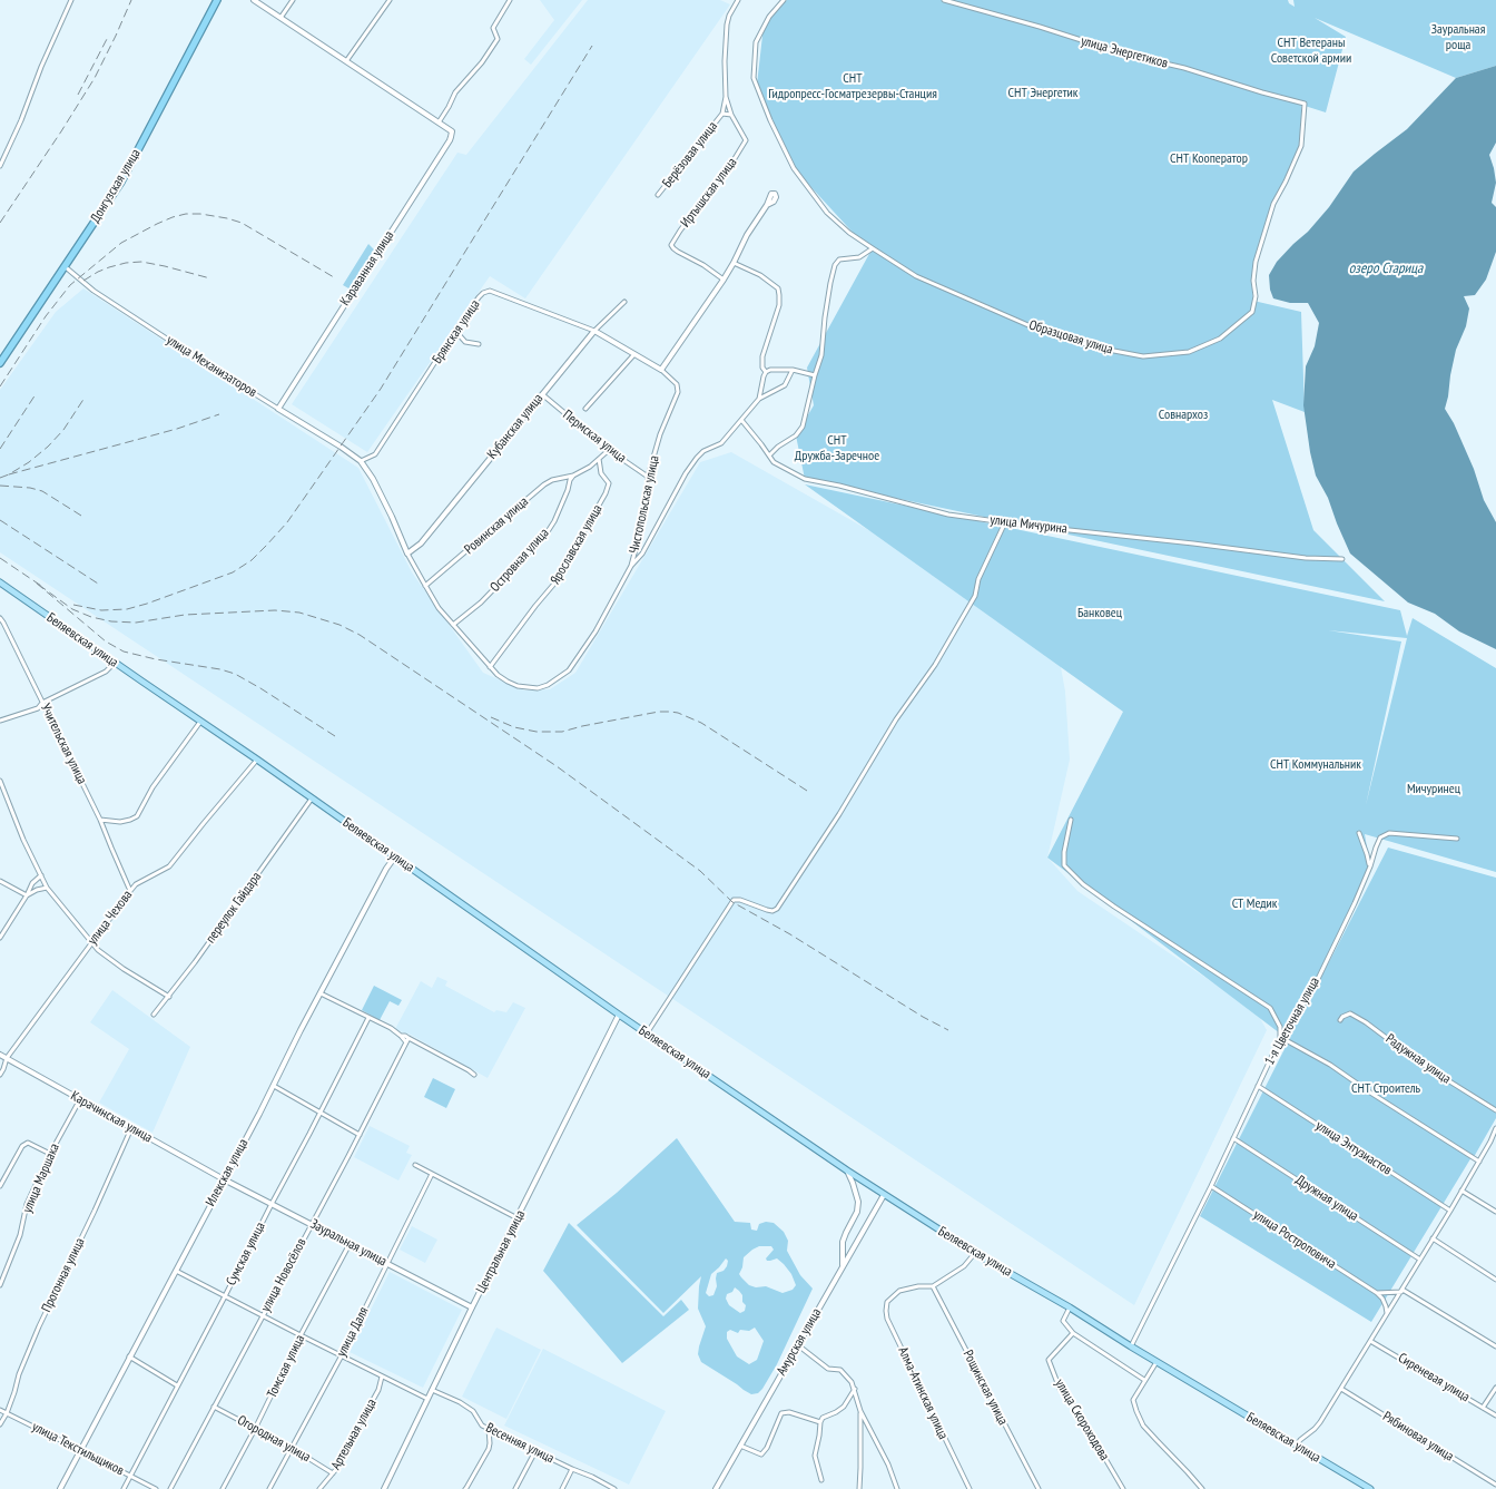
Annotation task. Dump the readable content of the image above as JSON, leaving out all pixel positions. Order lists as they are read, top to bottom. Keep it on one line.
{"streets":{"highway":["Донгузская улица"],"main road":["Беляевская улица"],"street":["улица Энергетиков","Берёзовая улица","Иртышская улица","Караванная улица","Брянская улица","Образцовая улица","улица Механизаторов","Кубанская улица","Пермская улица","Чистопольская улица","улица Мичурина","Ровинская улица","Ярославская улица","Островная улица","Учительская улица","переулок Гайдара","улица Чехова","1-я Цветочная улица","Радужная улица","Карачинская улица","улица Энтузиастов","Илекская улица","улица Маршака","Дружная улица","улица Ростроповича","Зауральная улица","Центральная улица","Сумская улица","Прогонная улица","улица Новосёлов","улица Даля","Амурская улица","Томская улица","Сиреневая улица","Рощинская улица","Алма-Атинская улица","улица Скороходова","Артельная улица","Рябиновая улица","Огородная улица","Весенняя улица","улица Текстильщиков"]},"crossings":[["улица Энергетиков","Образцовая улица"],["Донгузская улица","улица Механизаторов"],["Караванная улица","улица Механизаторов"],["Брянская улица","улица Механизаторов"],["Брянская улица","Кубанская улица"],["Брянская улица","Чистопольская улица"],["улица Механизаторов","Кубанская улица"],["Кубанская улица","Пермская улица"],["Пермская улица","Чистопольская улица"],["Чистопольская улица","Ярославская улица"],["Ровинская улица","Островная улица"],["Беляевская улица","переулок Гайдара"],["Беляевская улица","улица Чехова"],["Беляевская улица","1-я Цветочная улица"],["Беляевская улица","Илекская улица"],["Беляевская улица","Центральная улица"],["Беляевская улица","Амурская улица"],["Учительская улица","улица Чехова"],["улица Чехова","Карачинская улица"],["1-я Цветочная улица","улица Энтузиастов"],["1-я Цветочная улица","Дружная улица"],["1-я Цветочная улица","улица Ростроповича"],["Карачинская улица","Илекская улица"],["Карачинская улица","улица Маршака"],["Карачинская улица","Зауральная улица"],["Карачинская улица","Прогонная улица"],["Илекская улица","Зауральная улица"],["Илекская улица","улица Текстильщиков"],["Зауральная улица","Центральная улица"],["Зауральная улица","Сумская улица"],["Зауральная улица","улица Новосёлов"],["Зауральная улица","улица Даля"],["Зауральная улица","Томская улица"],["Центральная улица","Весенняя улица"],["Сумская улица","улица Текстильщиков"],["Прогонная улица","улица Текстильщиков"],["улица Новосёлов","Огородная улица"],["улица Даля","Огородная улица"],["Томская улица","Огородная улица"],["Рощинская улица","Алма-Атинская улица"],["Артельная улица","Огородная улица"]],"water":["озеро Старица"],"parks":["Зауральная роща","СНТ Ветераны Советской армии","СНТ Гидропресс-Госматрезервы-Станция","СНТ Энергетик","СНТ Кооператор","Совнархоз","СНТ Дружба-Заречное","Банковец","СНТ Коммунальник","Мичуринец","СТ Медик","СНТ Строитель"]}
